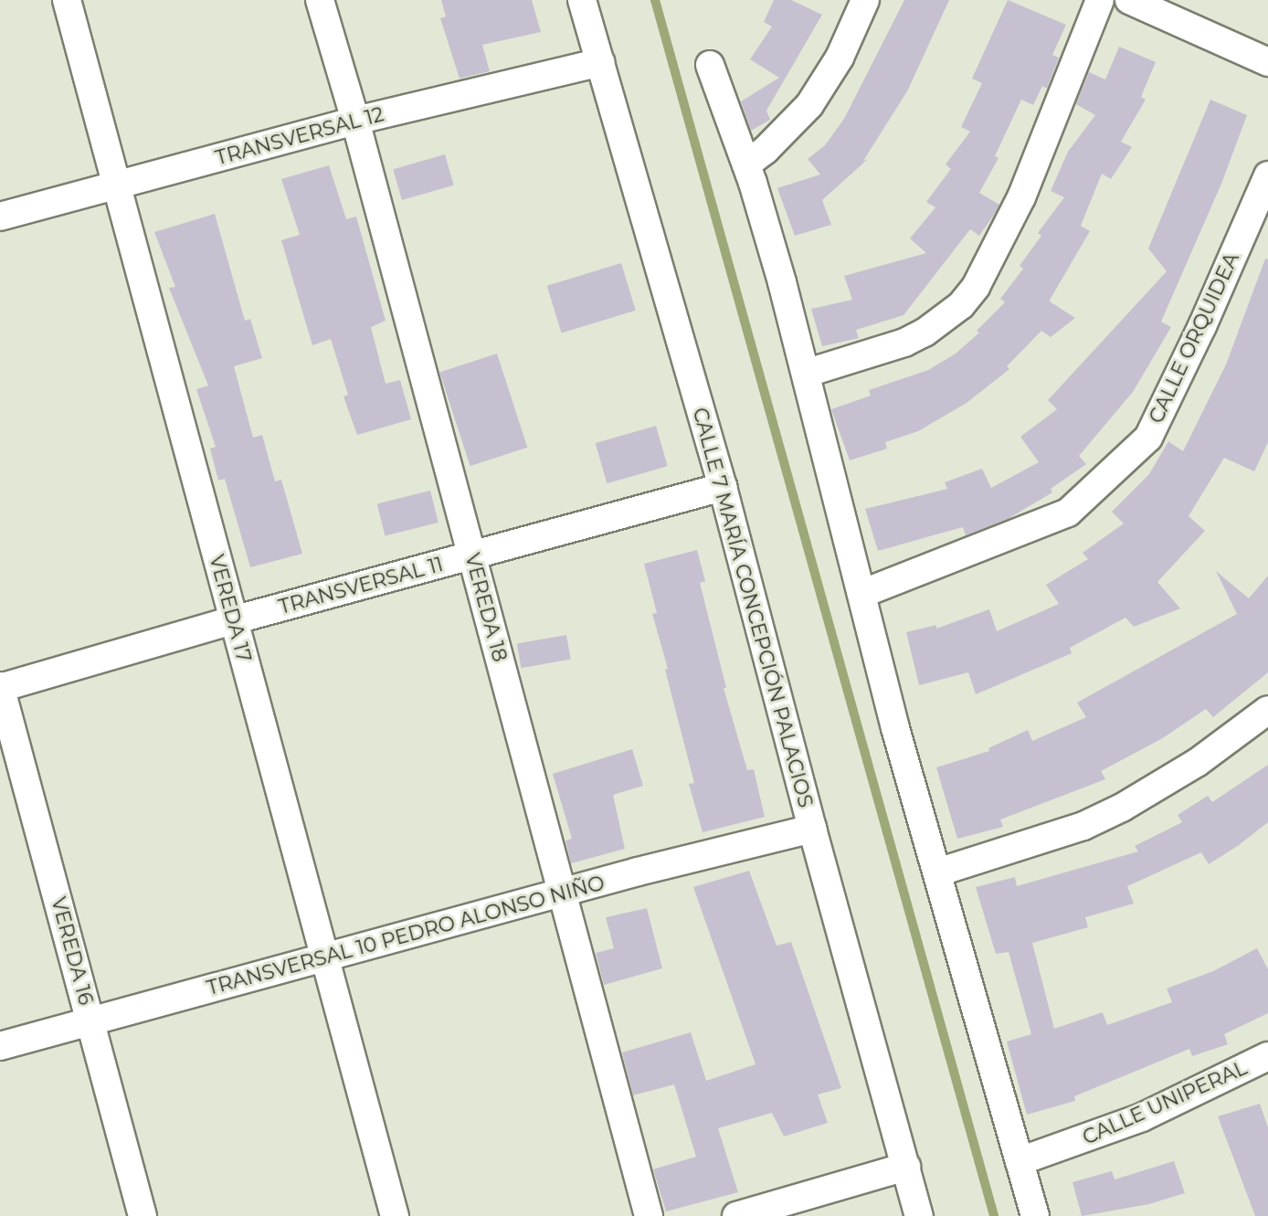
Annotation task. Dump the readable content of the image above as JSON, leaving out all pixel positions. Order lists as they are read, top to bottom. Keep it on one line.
{"streets":{"street":["TRANSVERSAL 12","CALLE ORQUIDEA","TRANSVERSAL 11","VEREDA 18","CALLE 7 MARÍA CONCEPCIÓN PALACIOS","VEREDA 17","TRANSVERSAL 10 PEDRO ALONSO NIÑO","VEREDA 16","CALLE UNIPERAL"]},"crossings":[["TRANSVERSAL 12","VEREDA 18"],["TRANSVERSAL 12","CALLE 7 MARÍA CONCEPCIÓN PALACIOS"],["TRANSVERSAL 12","VEREDA 17"],["TRANSVERSAL 11","VEREDA 18"],["TRANSVERSAL 11","CALLE 7 MARÍA CONCEPCIÓN PALACIOS"],["TRANSVERSAL 11","VEREDA 17"],["TRANSVERSAL 11","VEREDA 16"],["VEREDA 18","TRANSVERSAL 10 PEDRO ALONSO NIÑO"],["CALLE 7 MARÍA CONCEPCIÓN PALACIOS","TRANSVERSAL 10 PEDRO ALONSO NIÑO"],["VEREDA 17","TRANSVERSAL 10 PEDRO ALONSO NIÑO"],["TRANSVERSAL 10 PEDRO ALONSO NIÑO","VEREDA 16"]]}
